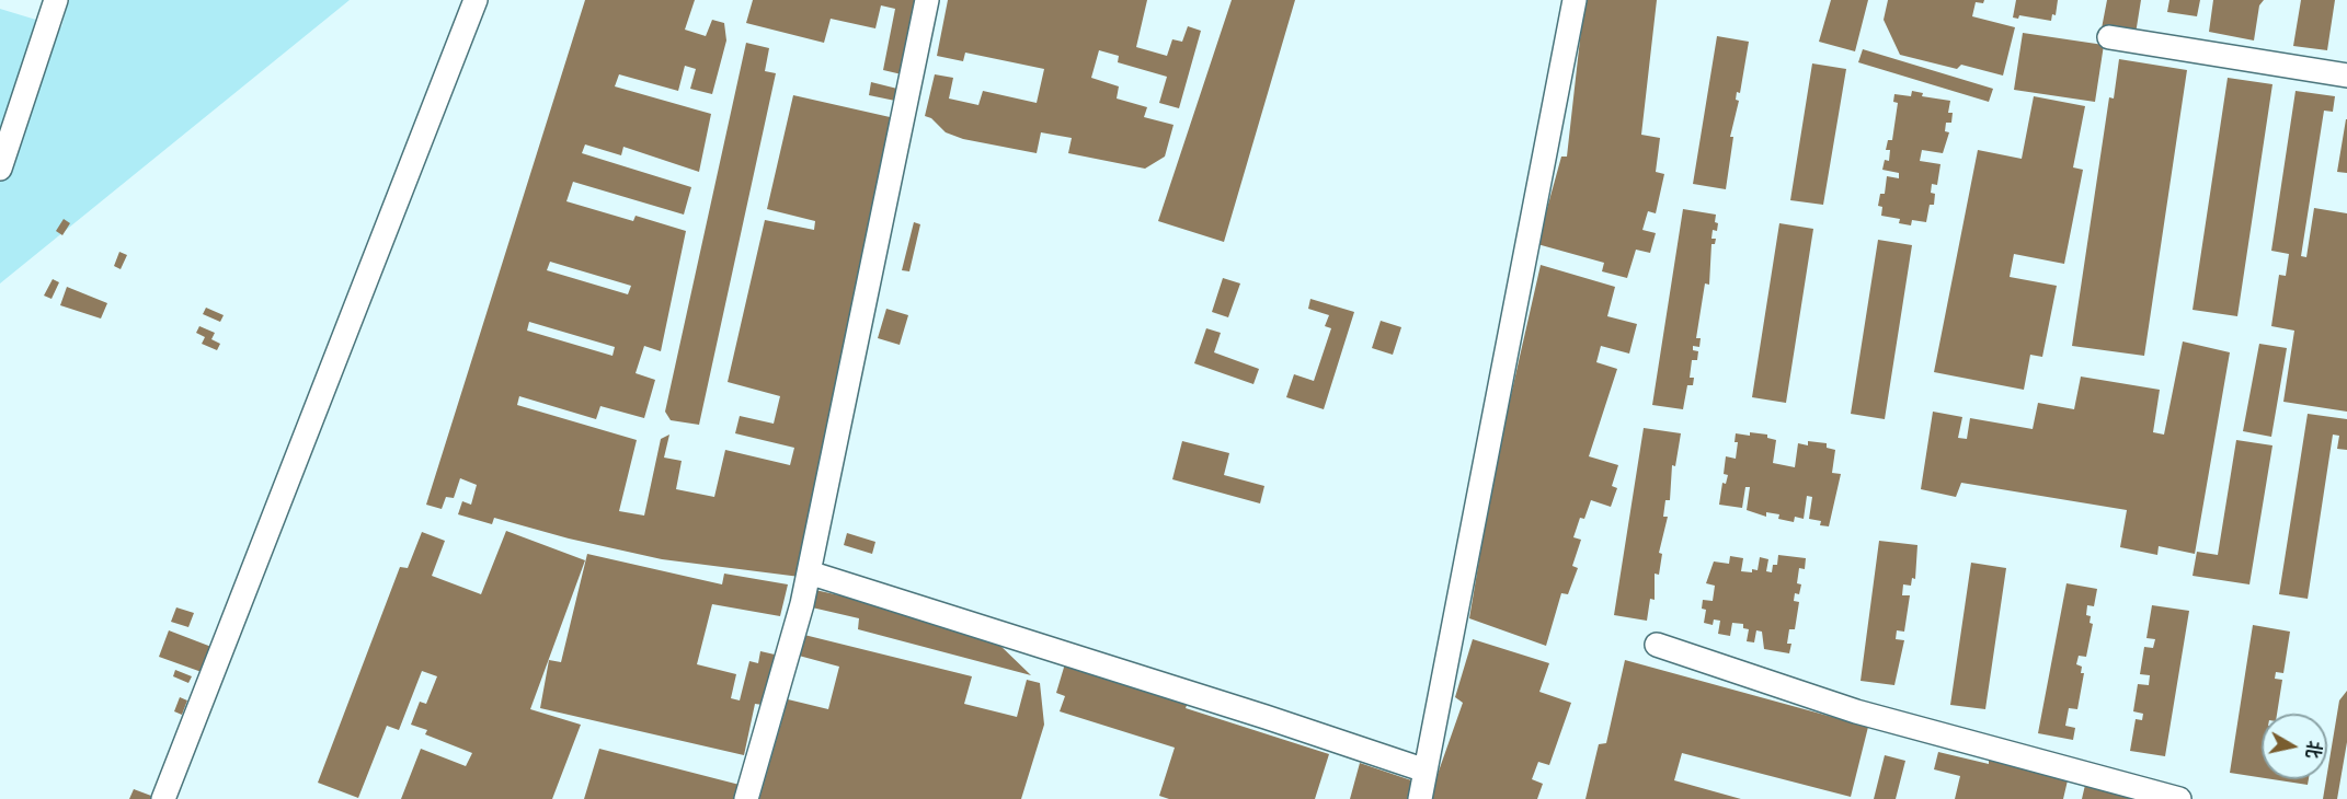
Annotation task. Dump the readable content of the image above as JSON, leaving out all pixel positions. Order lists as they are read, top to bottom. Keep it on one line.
{"north":"right"}
